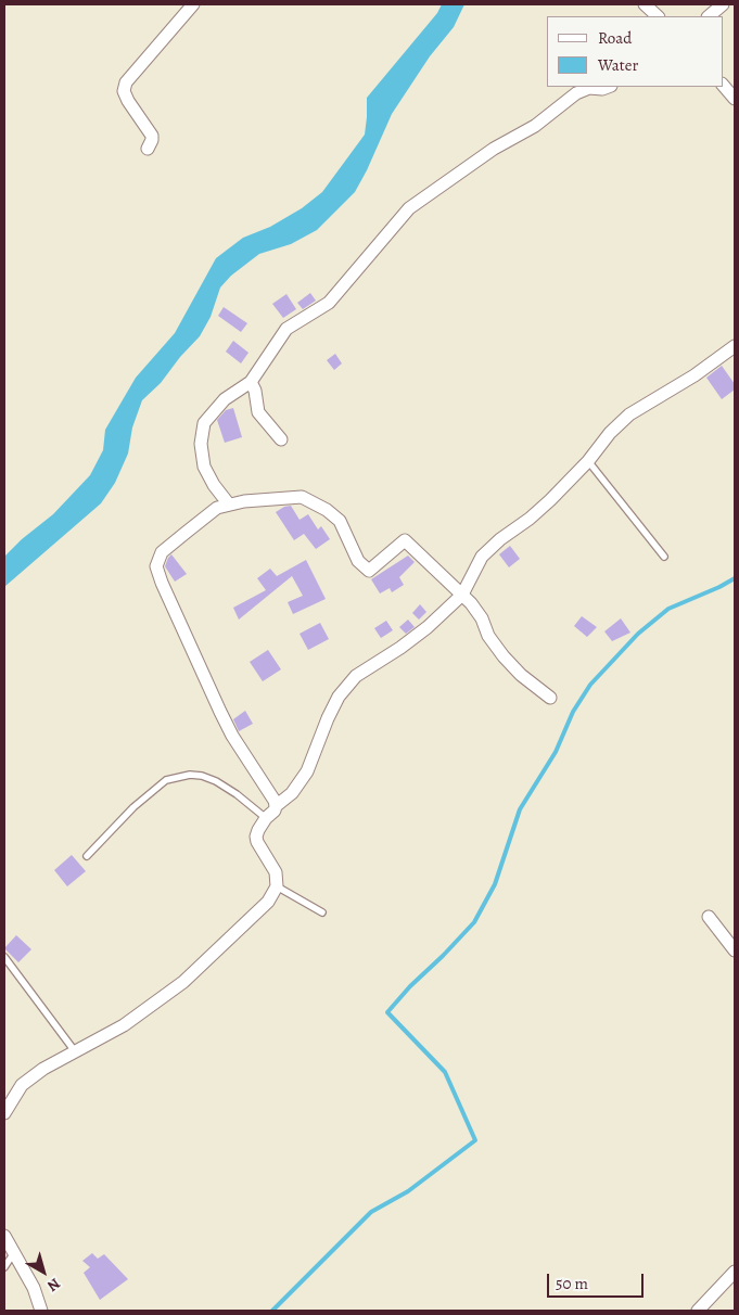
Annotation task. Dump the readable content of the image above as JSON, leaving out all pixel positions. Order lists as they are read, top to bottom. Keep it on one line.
{"legend":["Road","Water"],"scale_bar":"50 m","north":"bottom right"}
